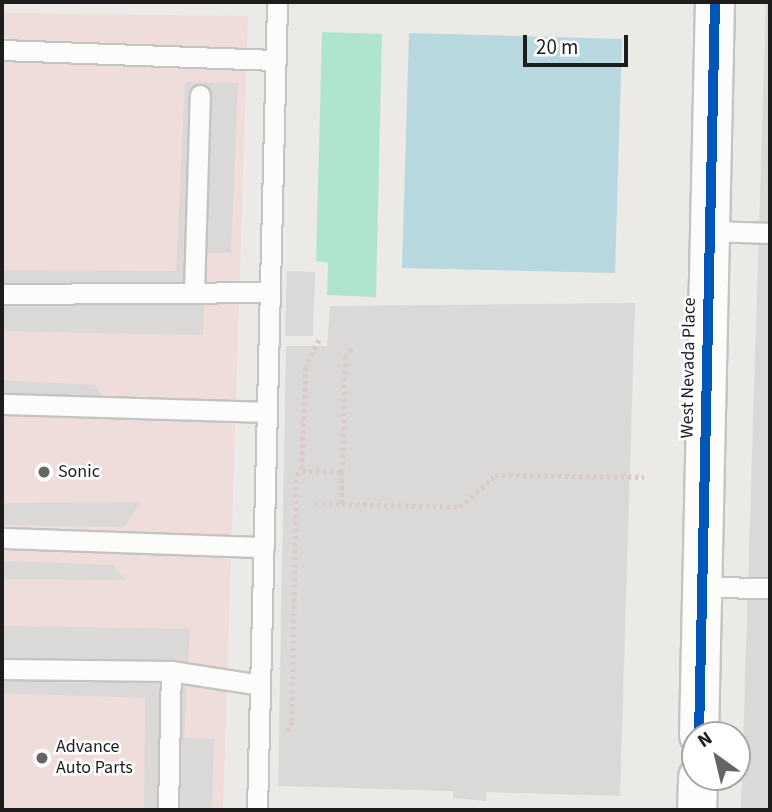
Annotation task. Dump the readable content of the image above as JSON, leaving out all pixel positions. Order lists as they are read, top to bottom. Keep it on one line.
{"streets":{"street":["West Nevada Place"]},"places":["Sonic","Advance Auto Parts"],"scale_bar":"20 m","north":"top left"}
